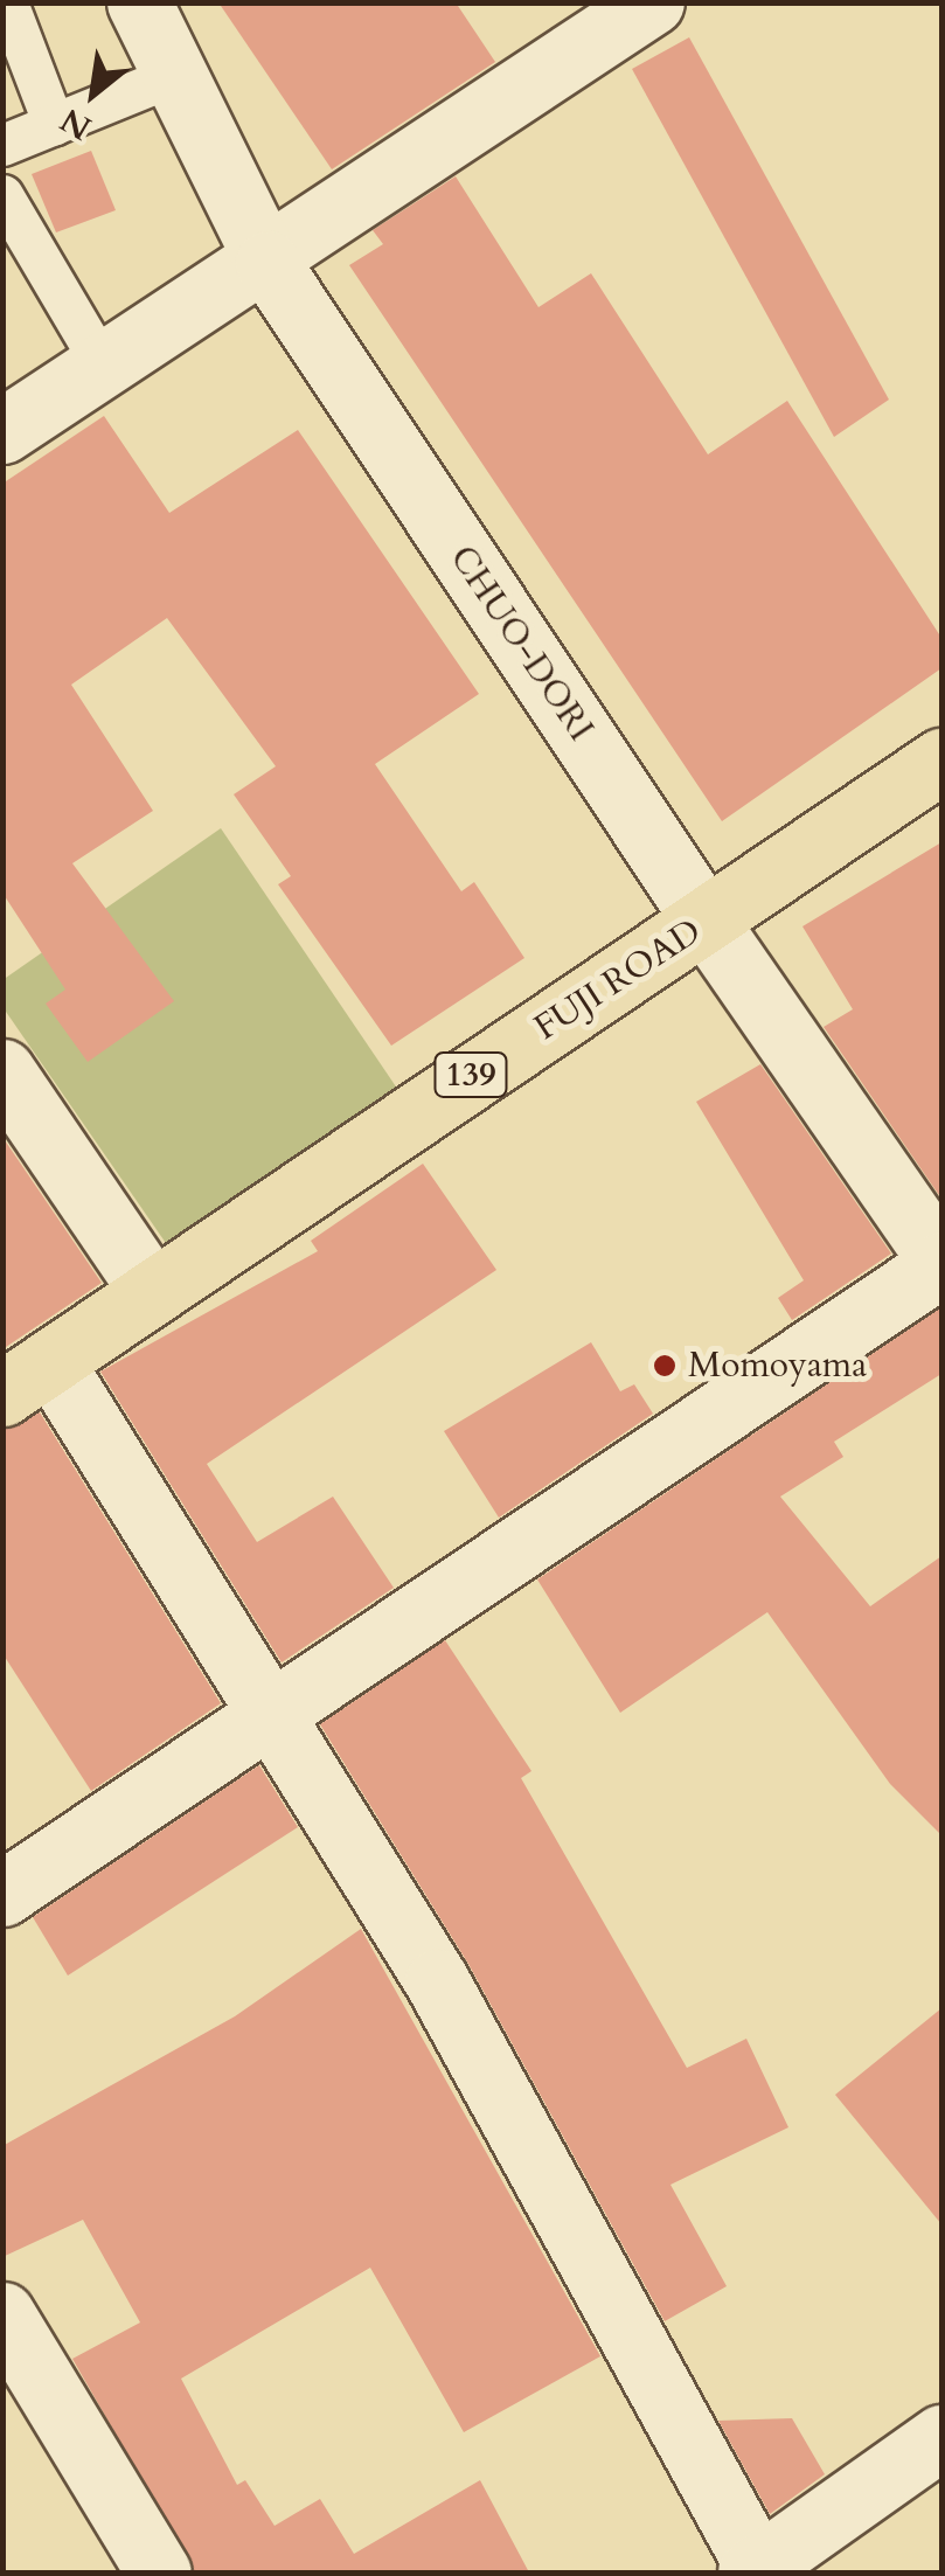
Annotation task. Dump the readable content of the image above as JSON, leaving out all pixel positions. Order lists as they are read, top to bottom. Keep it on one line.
{"streets":{"highway":["FUJI ROAD","139"],"street":["CHUO-DORI"]},"crossings":[["CHUO-DORI","FUJI ROAD"]],"places":["Momoyama"],"north":"bottom left"}
